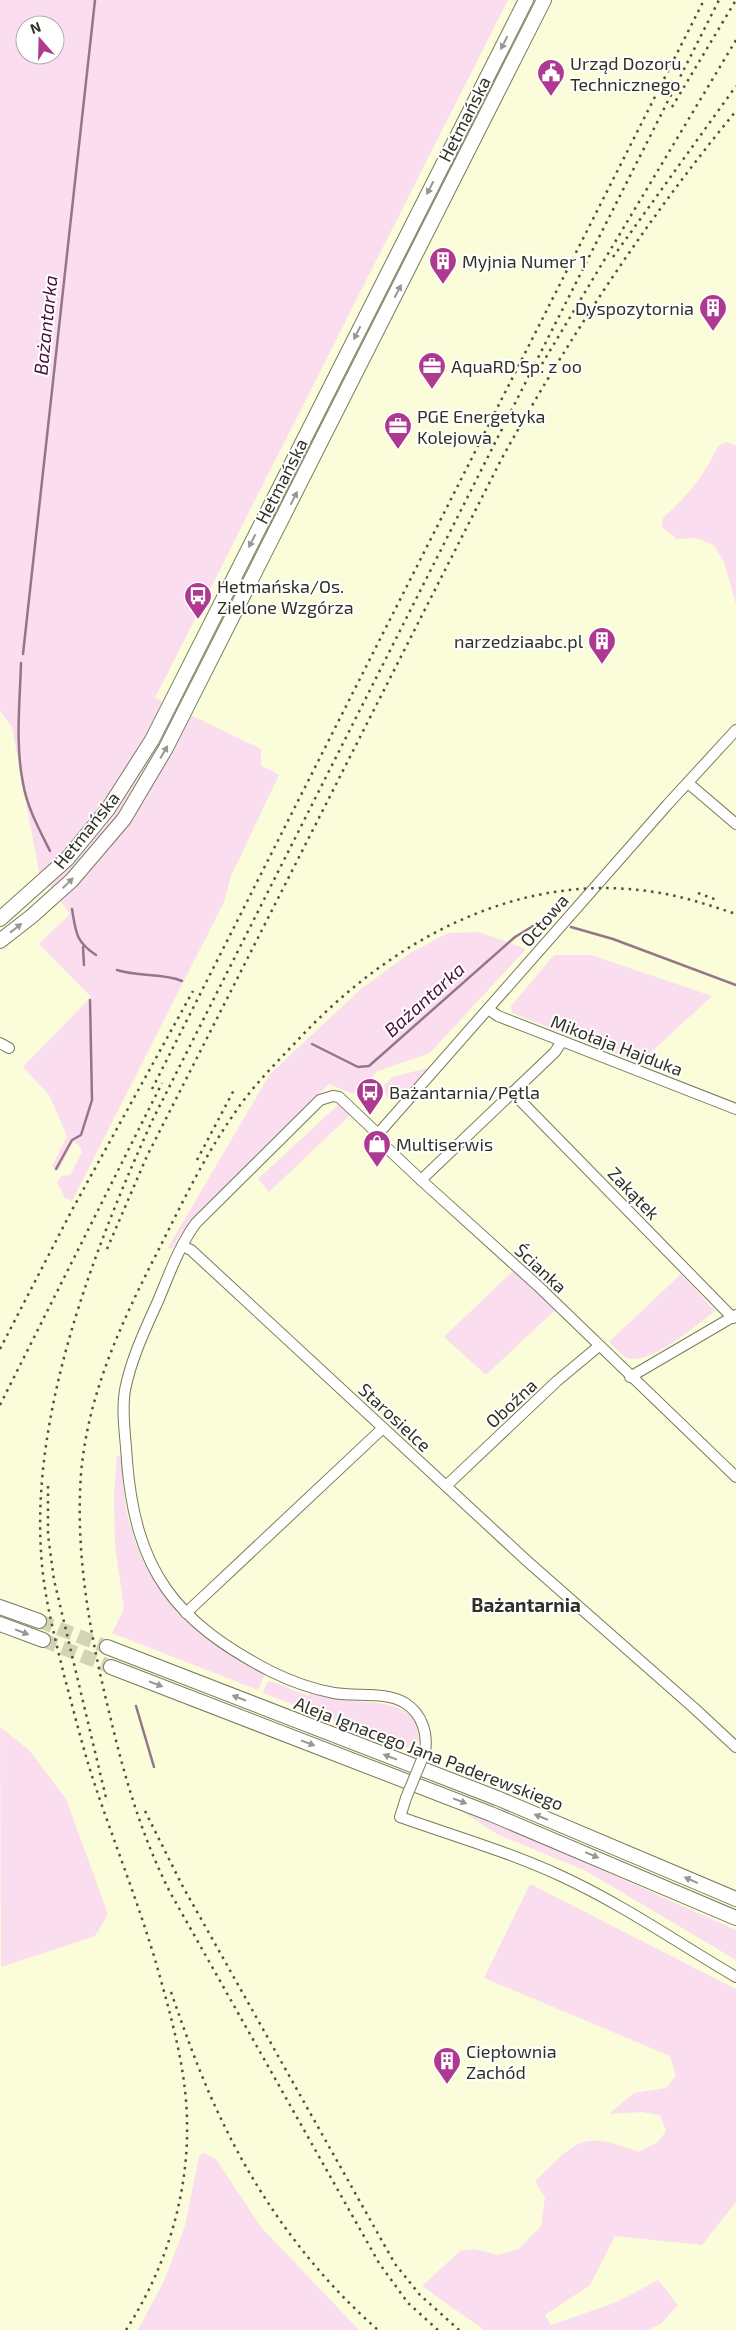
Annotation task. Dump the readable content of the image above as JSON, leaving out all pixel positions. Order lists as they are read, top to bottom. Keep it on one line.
{"streets":{"main road":["Hetmańska","Aleja Ignacego Jana Paderewskiego"],"street":["Octowa","Mikołaja Hajduka","Zakątek","Ścianka","Oboźna","Starosielce"]},"crossings":[["Octowa","Mikołaja Hajduka"],["Octowa","Ścianka"],["Ścianka","Oboźna"],["Ścianka","Starosielce"],["Oboźna","Starosielce"]],"districts":["Bażantarnia"],"water":["Bażantarka"],"places":{"public building":["Urząd Dozoru Technicznego"],"building":["Myjnia Numer 1","Dyspozytornia","narzedziaabc.pl","Ciepłownia Zachód"],"office":["AquaRD Sp. z oo","PGE Energetyka Kolejowa"],"bus stop":["Hetmańska/Os. Zielone Wzgórza","Bażantarnia/Pętla"],"shop":["Multiserwis"]},"north":"top"}
